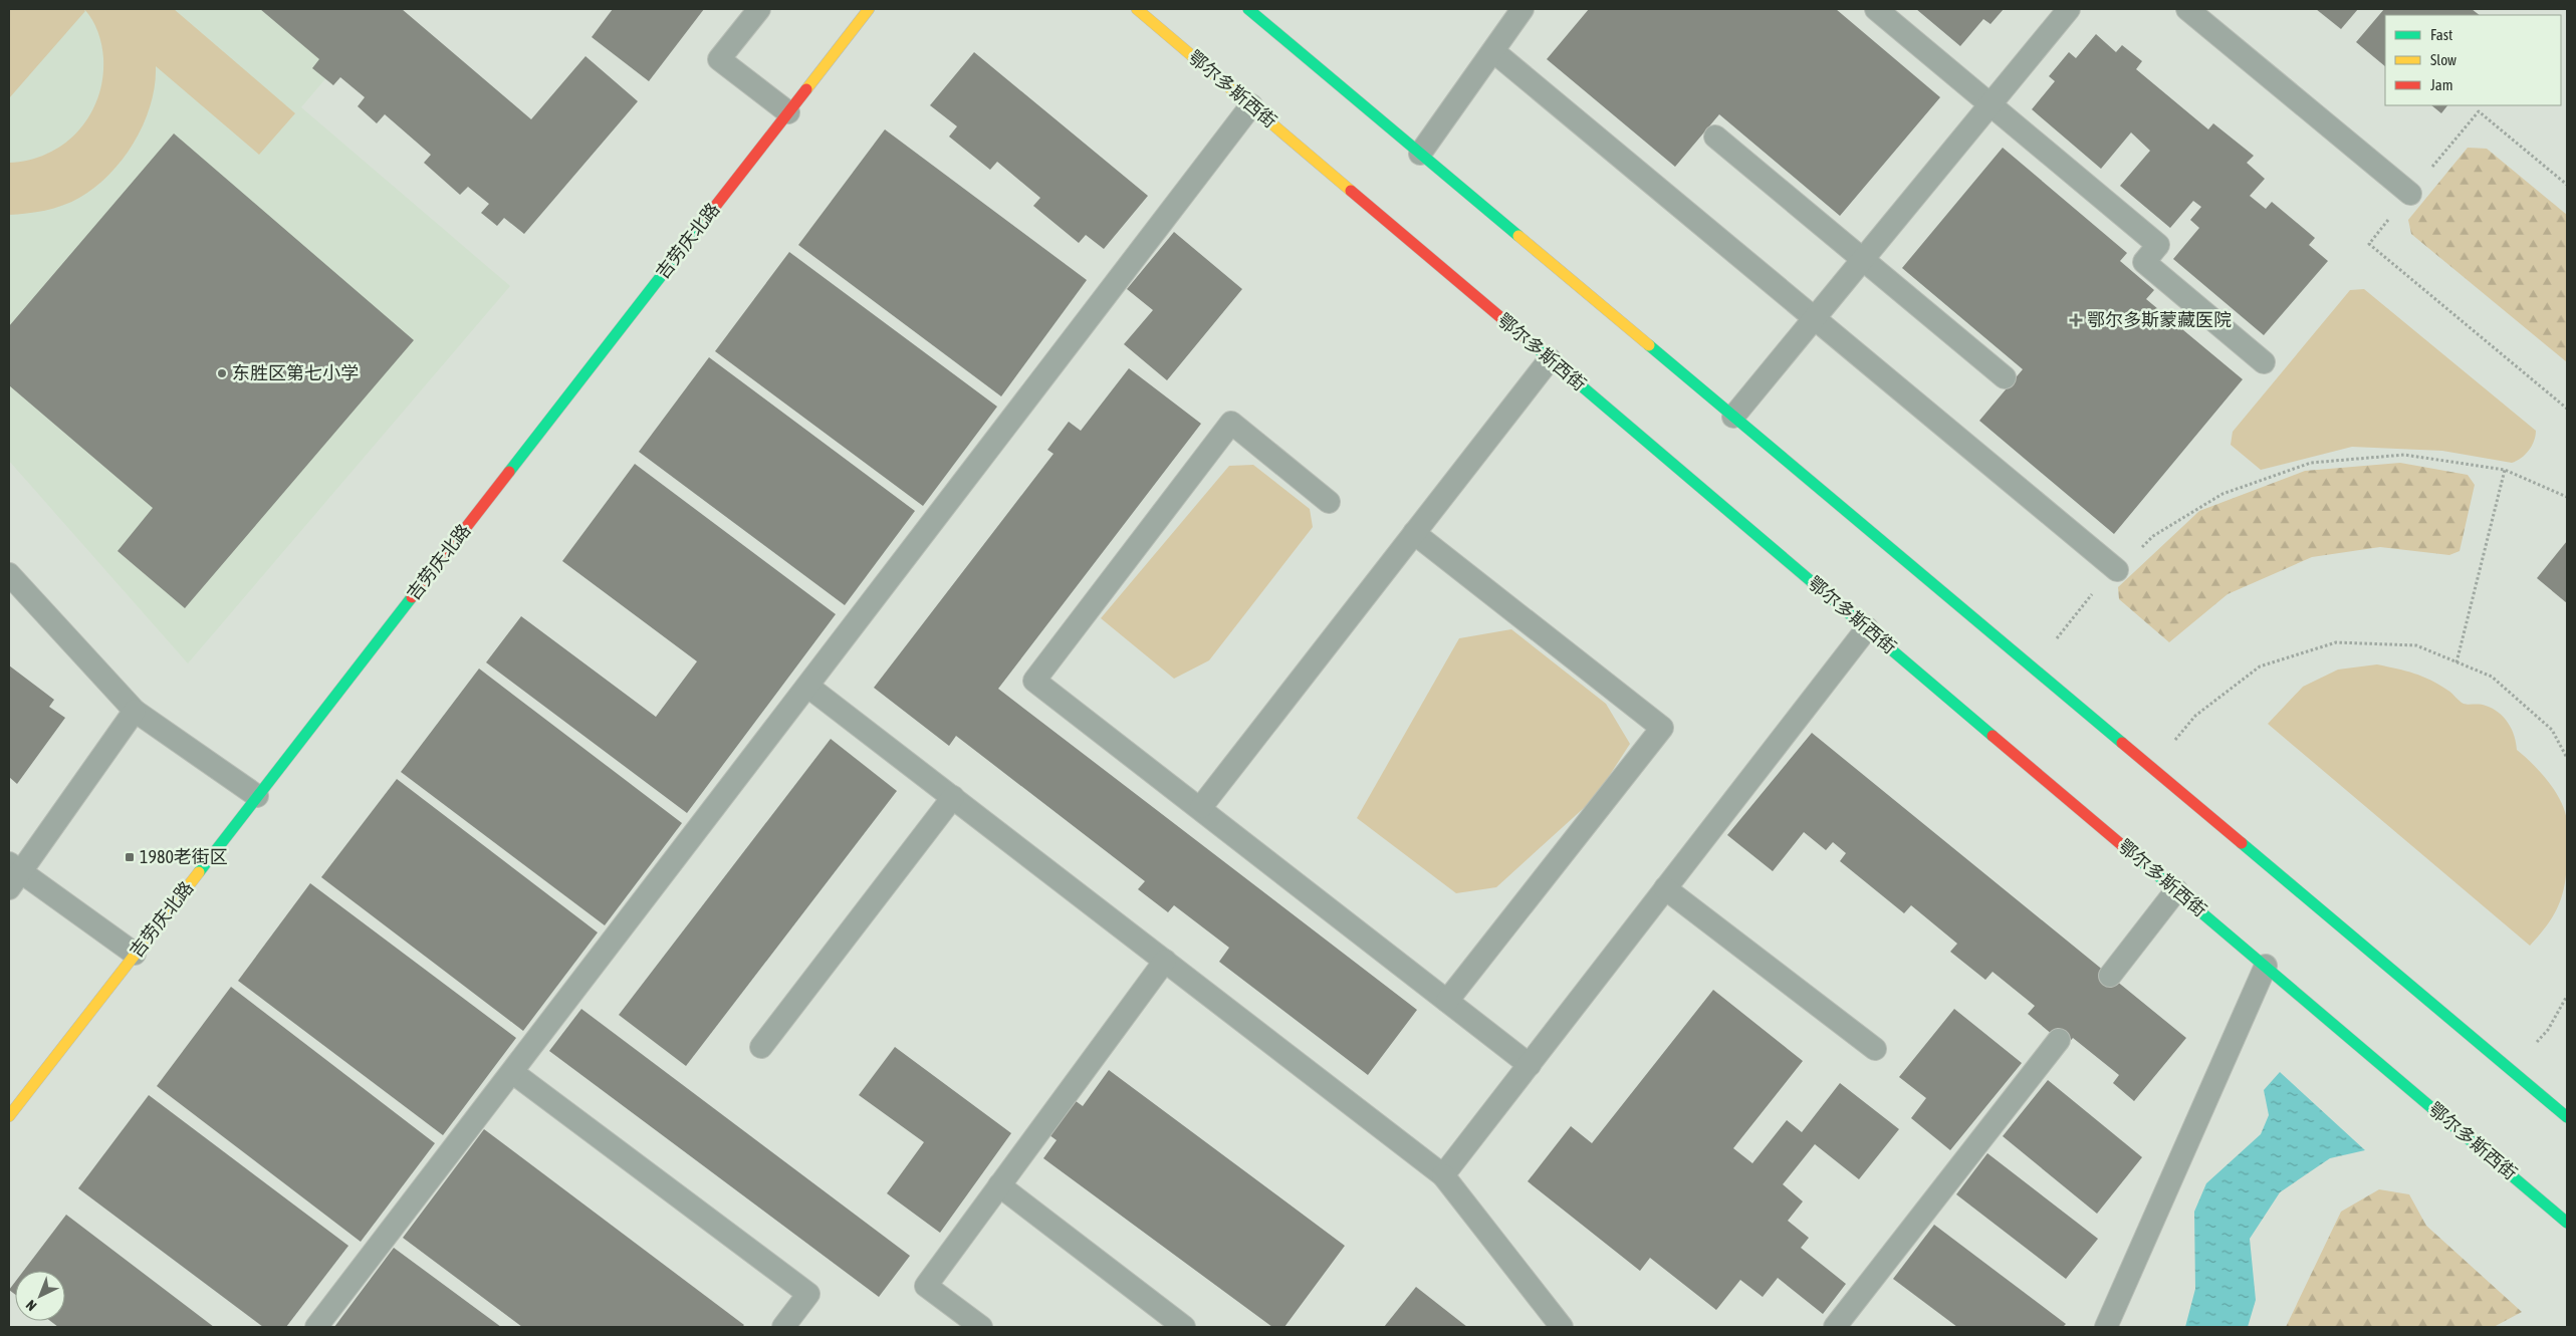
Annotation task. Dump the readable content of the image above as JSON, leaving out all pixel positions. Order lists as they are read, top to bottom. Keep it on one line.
{"streets":{"main road":["鄂尔多斯西街","吉劳庆北路"]},"places":{"health":["鄂尔多斯蒙藏医院"],"other":["东胜区第七小学"],"transit":["1980老街区"]},"legend":["Fast","Slow","Jam"],"north":"bottom left"}
